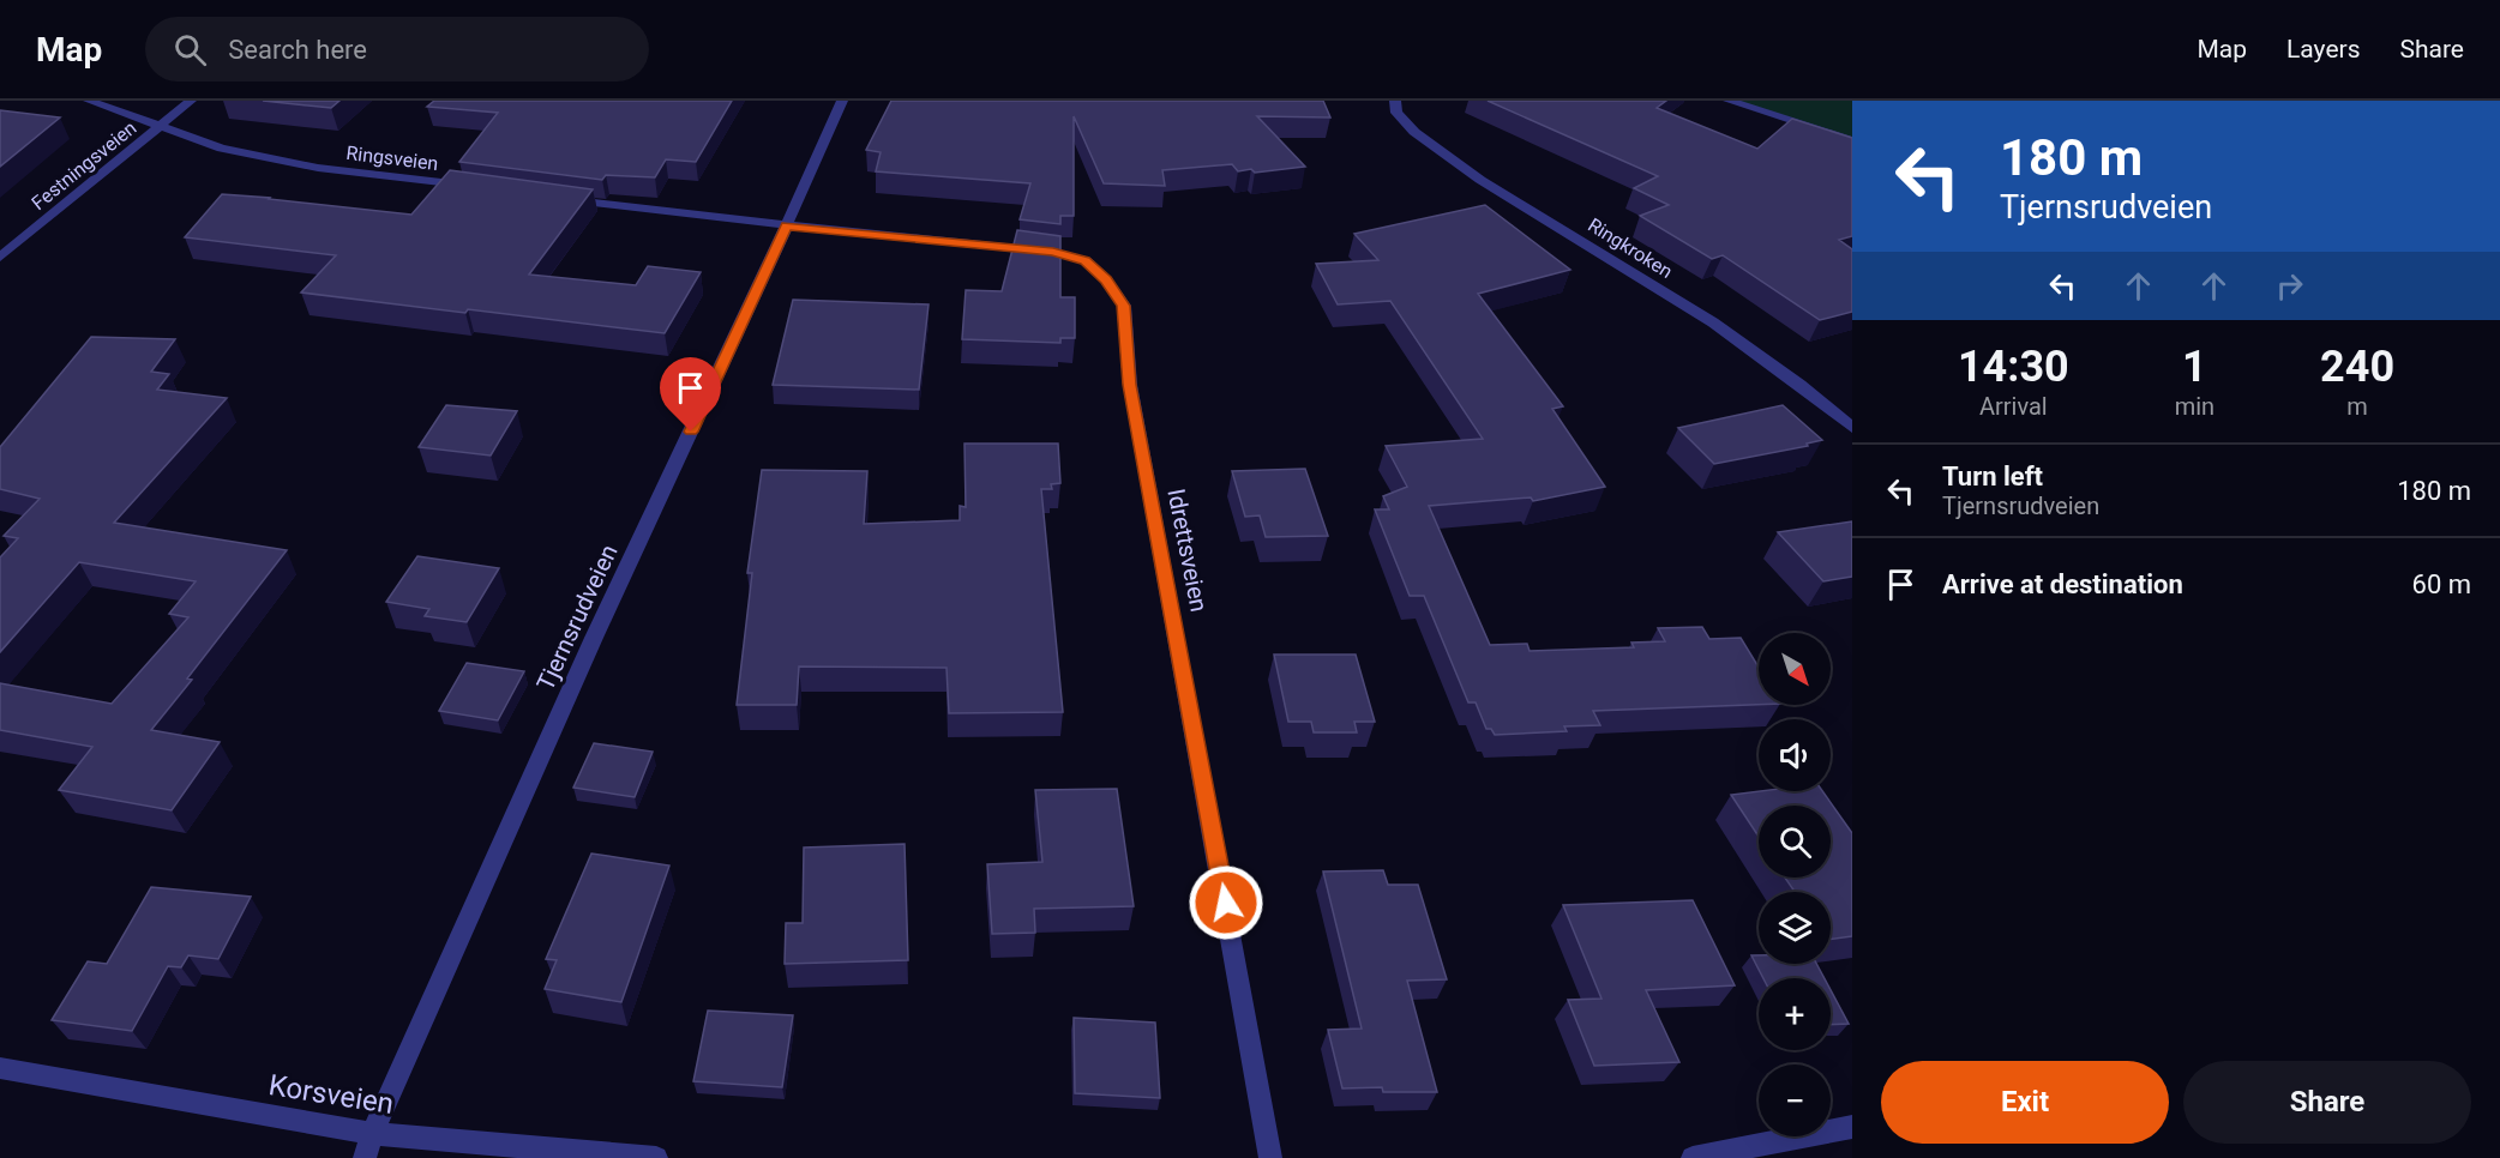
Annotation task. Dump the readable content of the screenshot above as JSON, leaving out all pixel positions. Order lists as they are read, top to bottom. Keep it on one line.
{"streets":{"street":["Ringsveien","Festningsveien","Ringkroken","Idrettsveien","Tjernsrudveien","Korsveien"]},"crossings":[["Ringsveien","Festningsveien"],["Idrettsveien","Tjernsrudveien"],["Tjernsrudveien","Korsveien"]],"north":"bottom right","page":{"header":"Map","search":"Search here","nav":["Map","Layers","Share"],"turn":["180 m","Tjernsrudveien"],"eta":["14:30","Arrival","1","min","240","m"],"list":[{"name":"Turn left","note":"Tjernsrudveien","value":"180 m"},{"name":"Arrive at destination","value":"60 m"}],"map_buttons":["+","−"],"buttons":["Exit","Share"]}}
